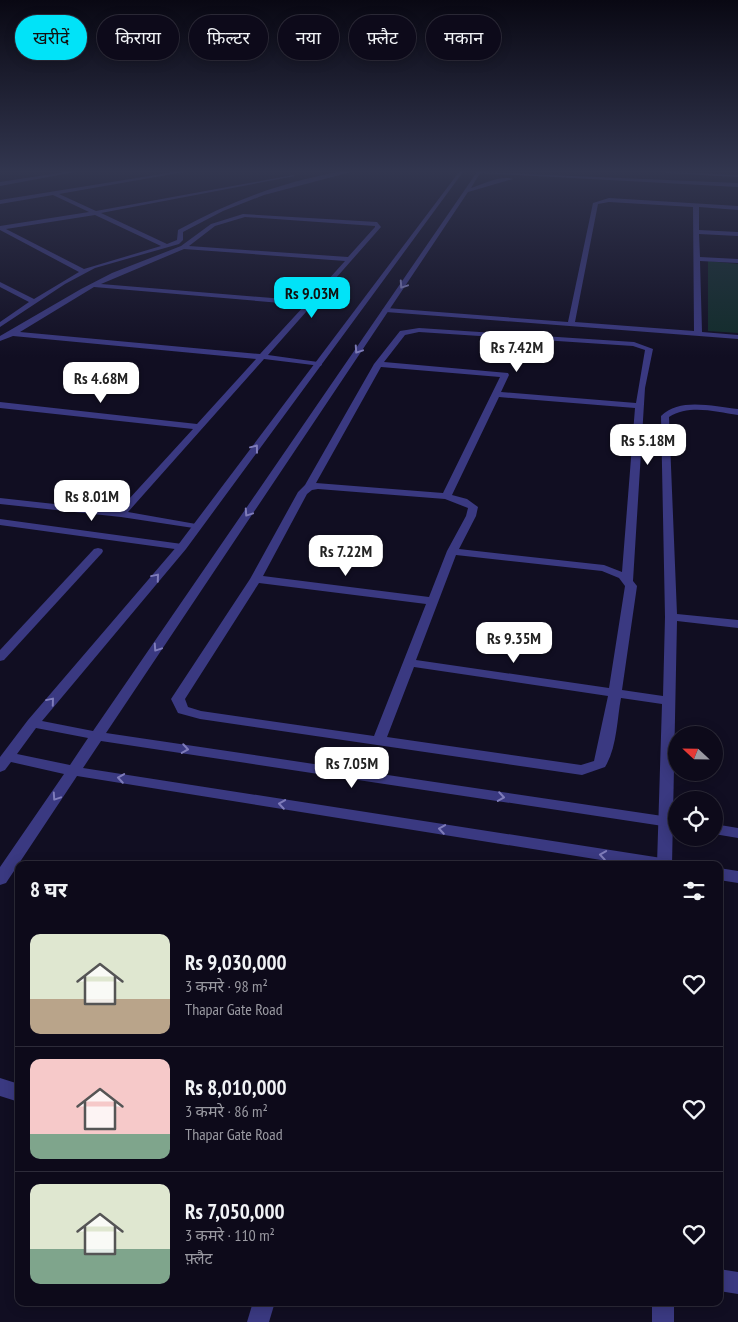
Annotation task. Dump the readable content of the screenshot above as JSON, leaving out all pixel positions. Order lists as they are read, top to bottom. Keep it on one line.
{"north":"left","page":{"chip":["खरीदें","किराया","फ़िल्टर","नया","फ़्लैट","मकान"],"price":["Rs 9.03M","Rs 7.42M","Rs 4.68M","Rs 5.18M","Rs 8.01M","Rs 7.22M","Rs 9.35M","Rs 7.05M"],"heading":"8 घर","list":[{"name":"Rs 9,030,000","note":"3 कमरे · 98 m² · Thapar Gate Road"},{"name":"Rs 8,010,000","note":"3 कमरे · 86 m² · Thapar Gate Road"},{"name":"Rs 7,050,000","note":"3 कमरे · 110 m² · फ़्लैट"}]}}
